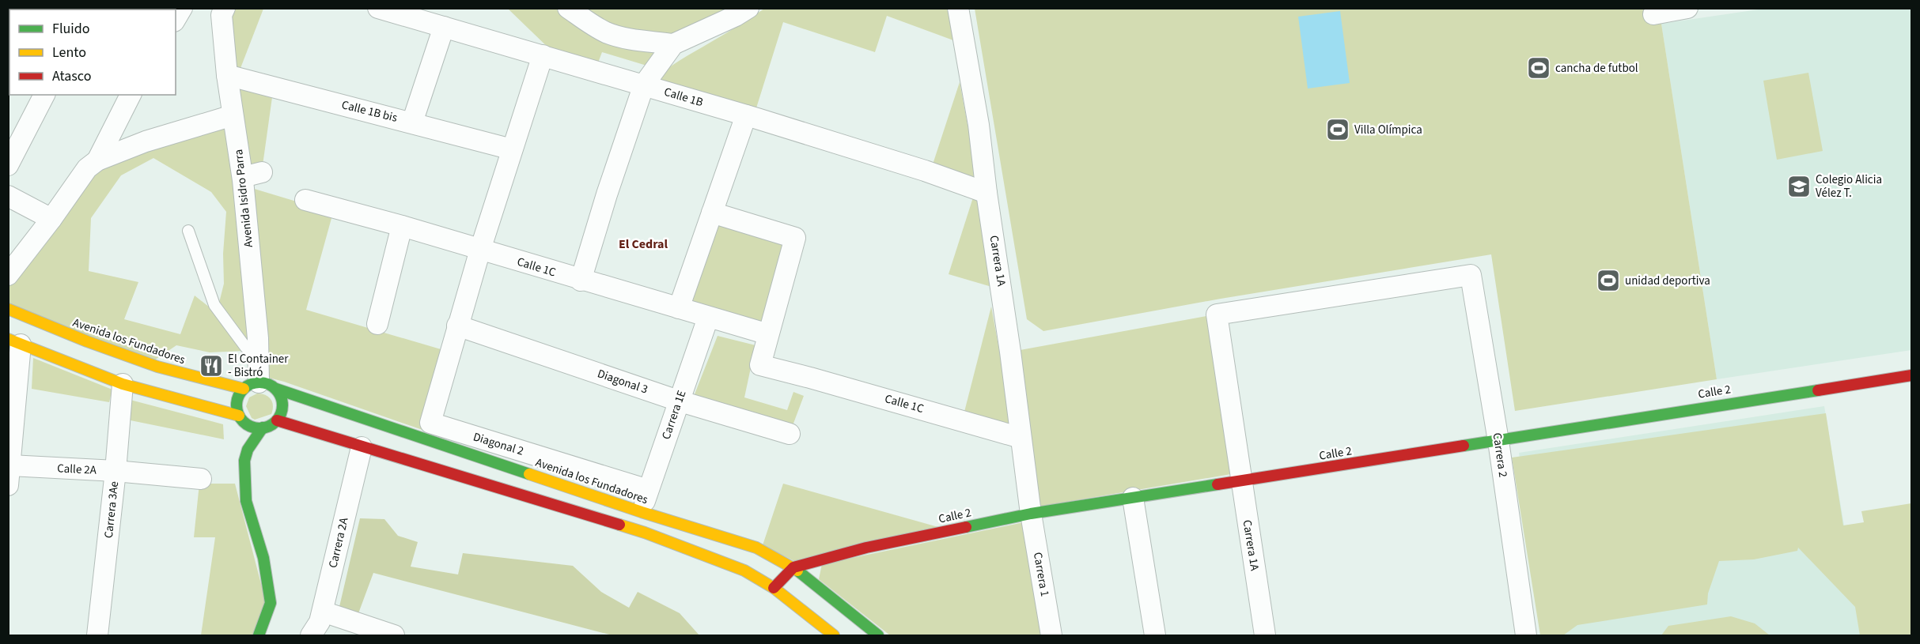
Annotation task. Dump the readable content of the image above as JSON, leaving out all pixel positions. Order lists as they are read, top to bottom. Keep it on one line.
{"streets":{"street":["Calle 1B","Calle 1B bis","Avenida Isidro Parra","Carrera 1A","Calle 1C","Avenida los Fundadores","Diagonal 3","Calle 2","Carrera 1E","Diagonal 2","Carrera 2","Calle 2A","Carrera 3Ae","Carrera 2A","Carrera 1"]},"crossings":[["Calle 1B","Carrera 1A"],["Calle 1B bis","Avenida Isidro Parra"],["Avenida Isidro Parra","Avenida los Fundadores"],["Carrera 1A","Calle 1C"],["Carrera 1A","Calle 2"],["Carrera 1A","Carrera 2"],["Carrera 1A","Carrera 1"],["Calle 1C","Carrera 1E"],["Avenida los Fundadores","Calle 2"],["Avenida los Fundadores","Carrera 1E"],["Diagonal 3","Carrera 1E"],["Diagonal 3","Diagonal 2"],["Calle 2","Carrera 2"],["Calle 2","Carrera 1"],["Carrera 1E","Diagonal 2"],["Calle 2A","Carrera 3Ae"]],"districts":["El Cedral"],"places":{"sports":["cancha de futbol","Villa Olímpica","unidad deportiva"],"school or university":["Colegio Alicia Vélez T."],"restaurant":["El Container - Bistró"]},"legend":["Fluido","Lento","Atasco"]}
